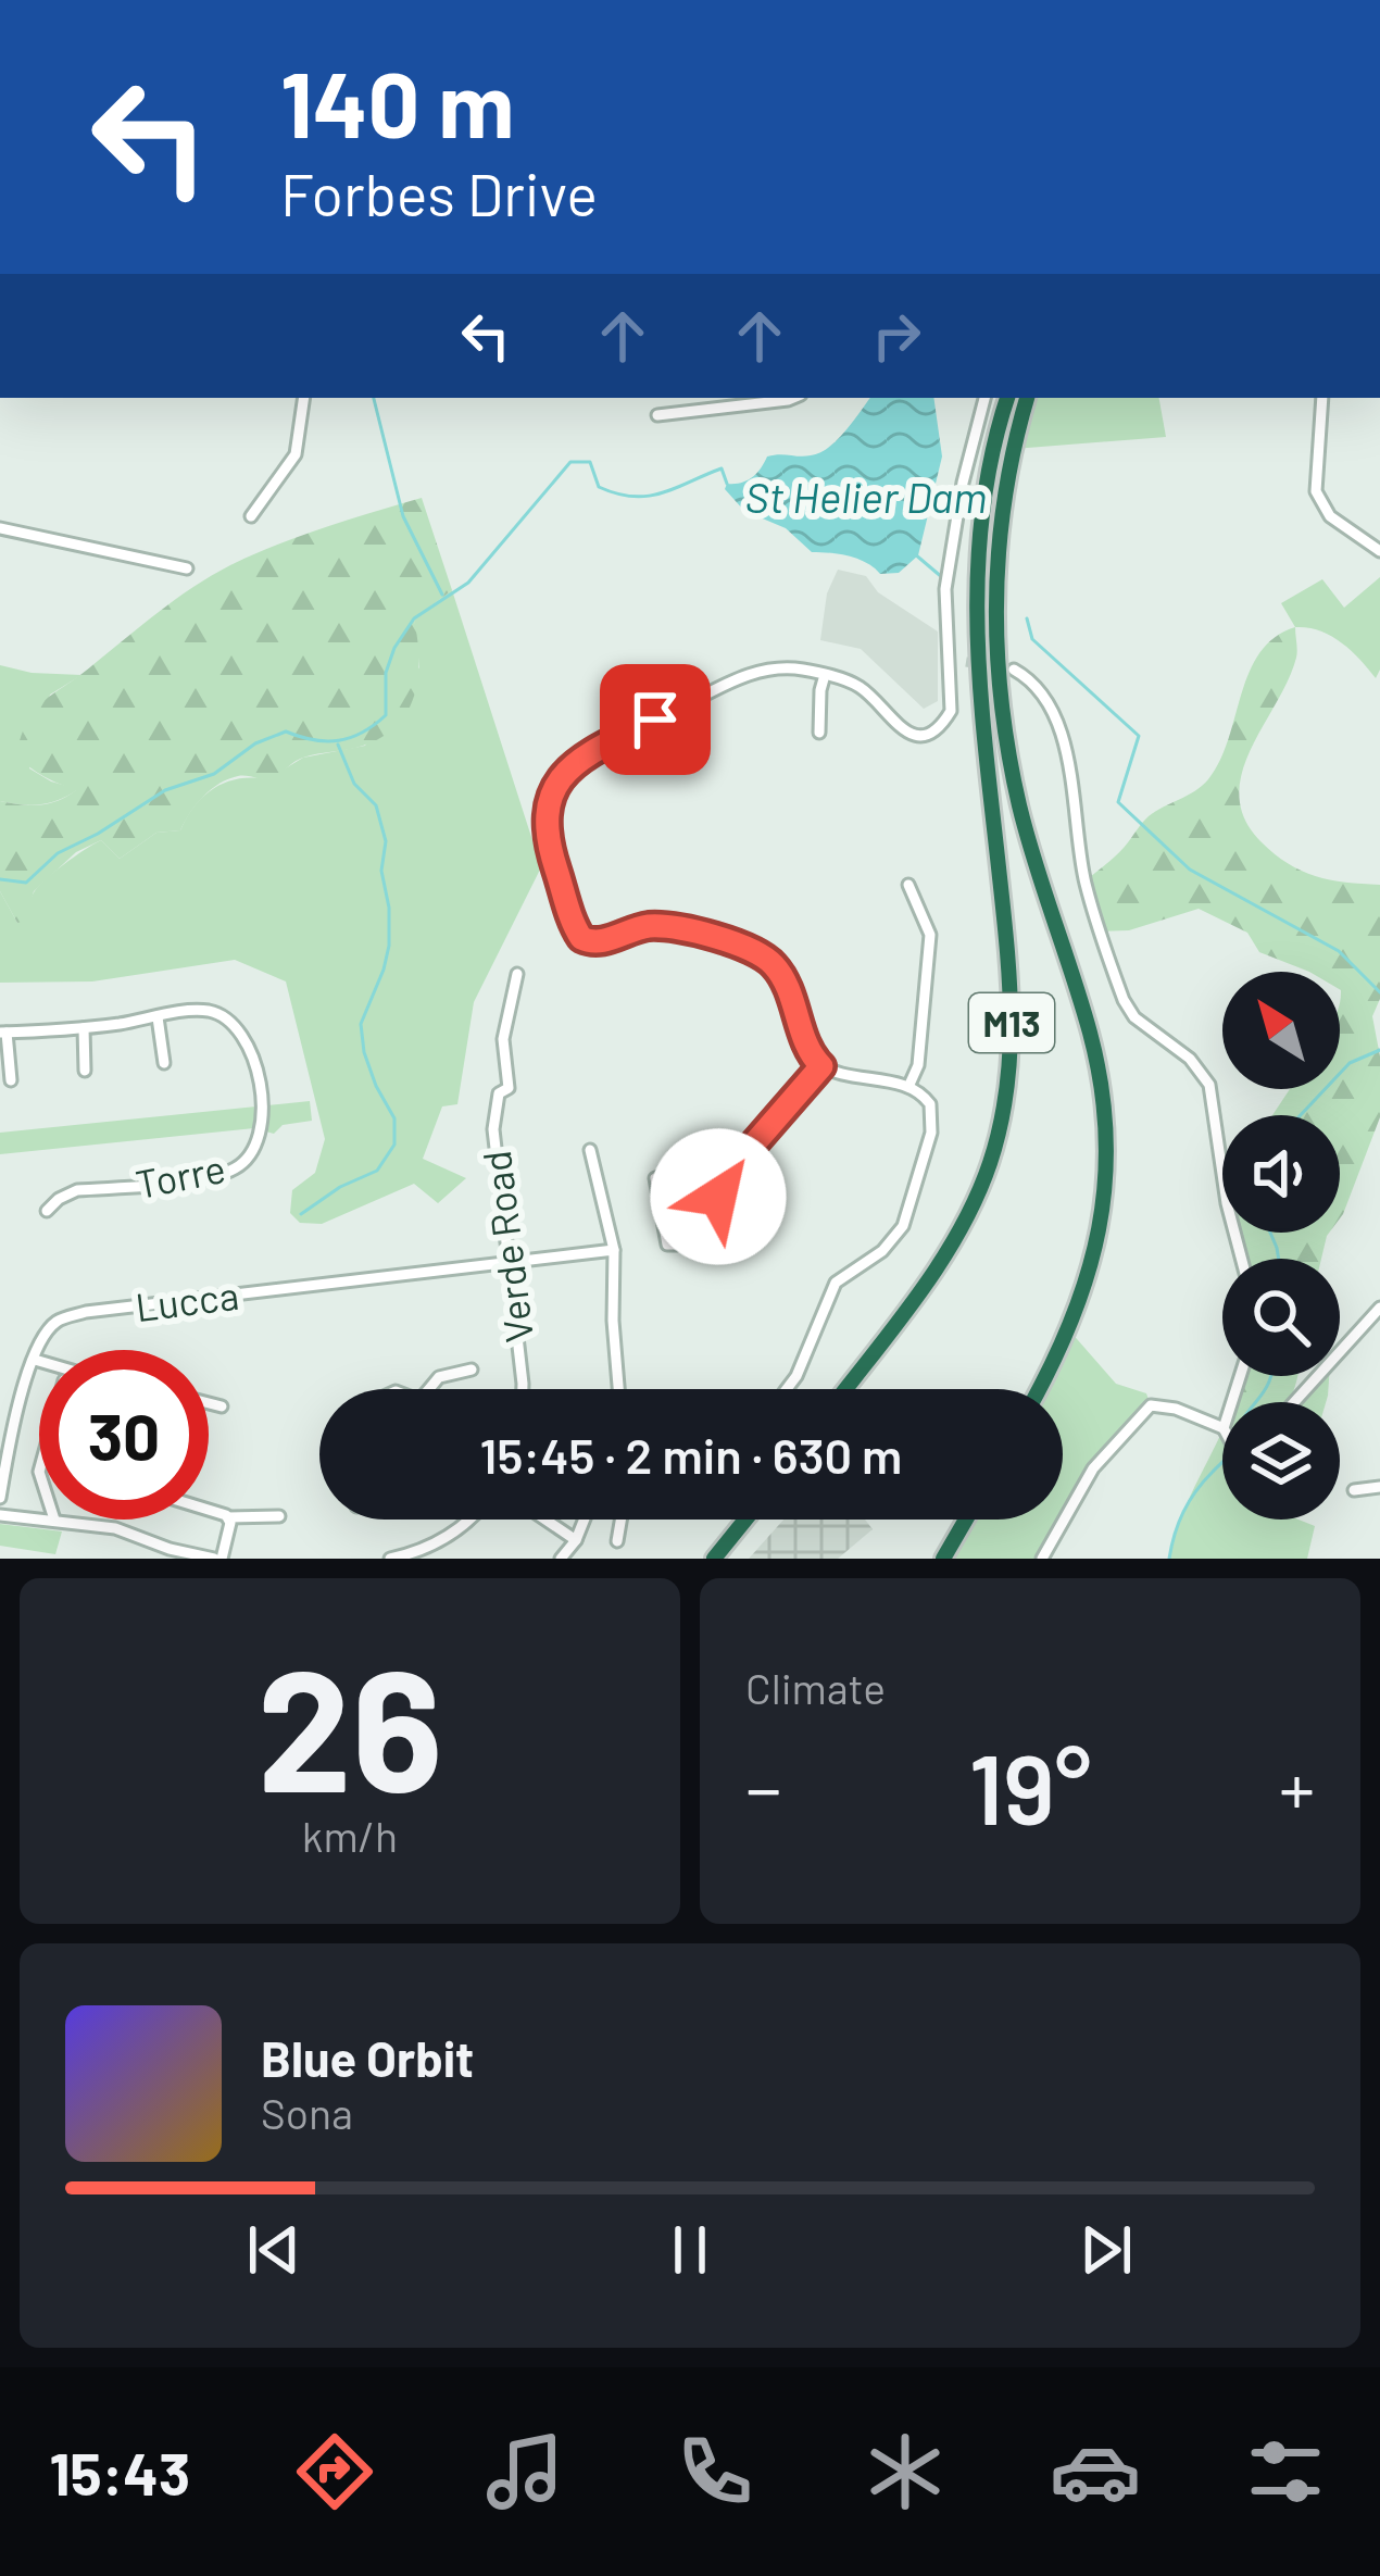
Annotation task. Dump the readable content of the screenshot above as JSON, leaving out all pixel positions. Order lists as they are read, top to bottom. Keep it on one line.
{"streets":{"highway":["M13"],"street":["Torre","Verde Road","Lucca"]},"crossings":[["Verde Road","Lucca"]],"water":["St Helier Dam"],"north":"top left","page":{"turn":["140 m","Forbes Drive"],"limit":"30","trip":"15:45 · 2 min · 630 m","tile":[["26","km/h"],"Climate"],"heat":["−","19°","+"],"song":["Blue Orbit","Sona"],"tabs":"15:43"}}
